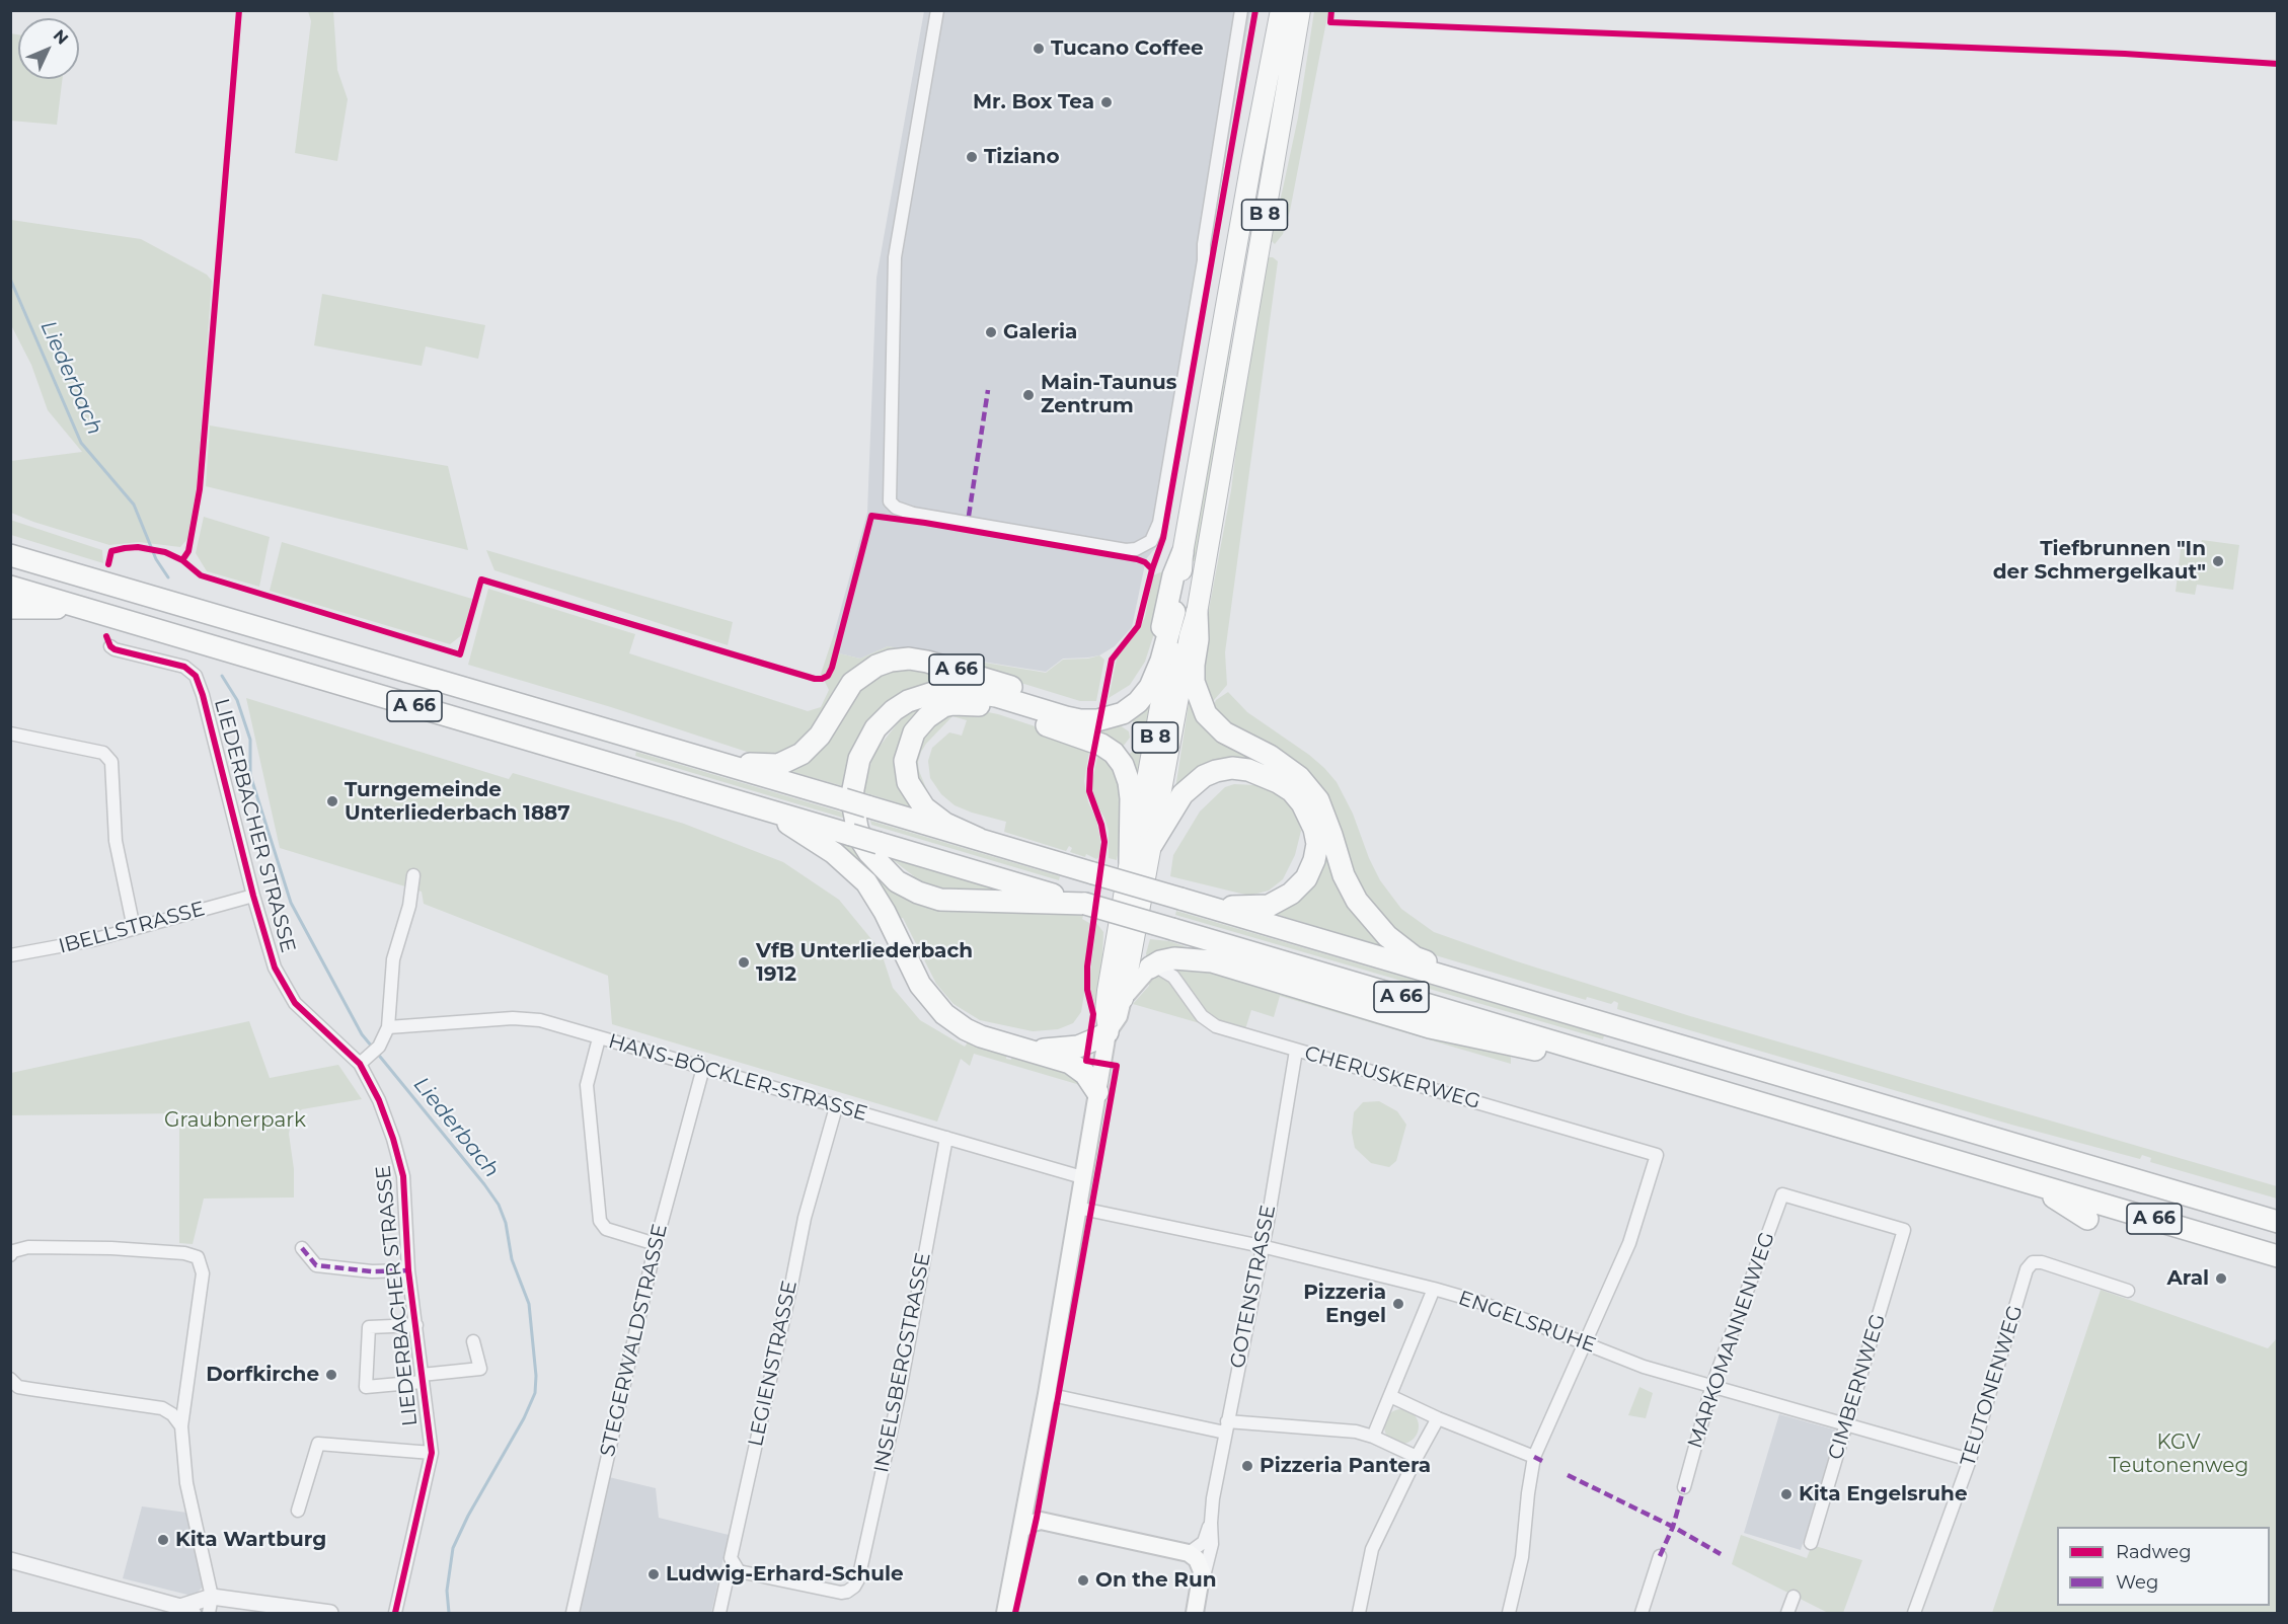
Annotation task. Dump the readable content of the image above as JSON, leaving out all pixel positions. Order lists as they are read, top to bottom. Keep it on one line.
{"streets":{"highway":["B 8","A 66"],"main road":["GOTENSTRASSE"],"street":["LIEDERBACHER STRASSE","IBELLSTRASSE","HANS-BÖCKLER-STRASSE","CHERUSKERWEG","ENGELSRUHE","STEGERWALDSTRASSE","MARKOMANNENWEG","INSELSBERGSTRASSE","LEGIENSTRASSE","TEUTONENWEG","CIMBERNWEG"]},"crossings":[["B 8","A 66"],["LIEDERBACHER STRASSE","IBELLSTRASSE"],["HANS-BÖCKLER-STRASSE","STEGERWALDSTRASSE"],["HANS-BÖCKLER-STRASSE","INSELSBERGSTRASSE"],["HANS-BÖCKLER-STRASSE","LEGIENSTRASSE"],["CHERUSKERWEG","GOTENSTRASSE"],["CHERUSKERWEG","ENGELSRUHE"],["GOTENSTRASSE","ENGELSRUHE"],["ENGELSRUHE","MARKOMANNENWEG"],["ENGELSRUHE","TEUTONENWEG"],["ENGELSRUHE","CIMBERNWEG"],["MARKOMANNENWEG","CIMBERNWEG"],["INSELSBERGSTRASSE","LEGIENSTRASSE"]],"water":["Liederbach"],"parks":["Graubnerpark","KGV Teutonenweg"],"places":["Tucano Coffee","Mr. Box Tea","Tiziano","Galeria","Main-Taunus Zentrum","Tiefbrunnen \"In der Schmergelkaut\"","Turngemeinde Unterliederbach 1887","VfB Unterliederbach 1912","Aral","Pizzeria Engel","Dorfkirche","Pizzeria Pantera","Kita Engelsruhe","Kita Wartburg","Ludwig-Erhard-Schule","On the Run"],"legend":["Radweg","Weg"],"north":"top right"}
